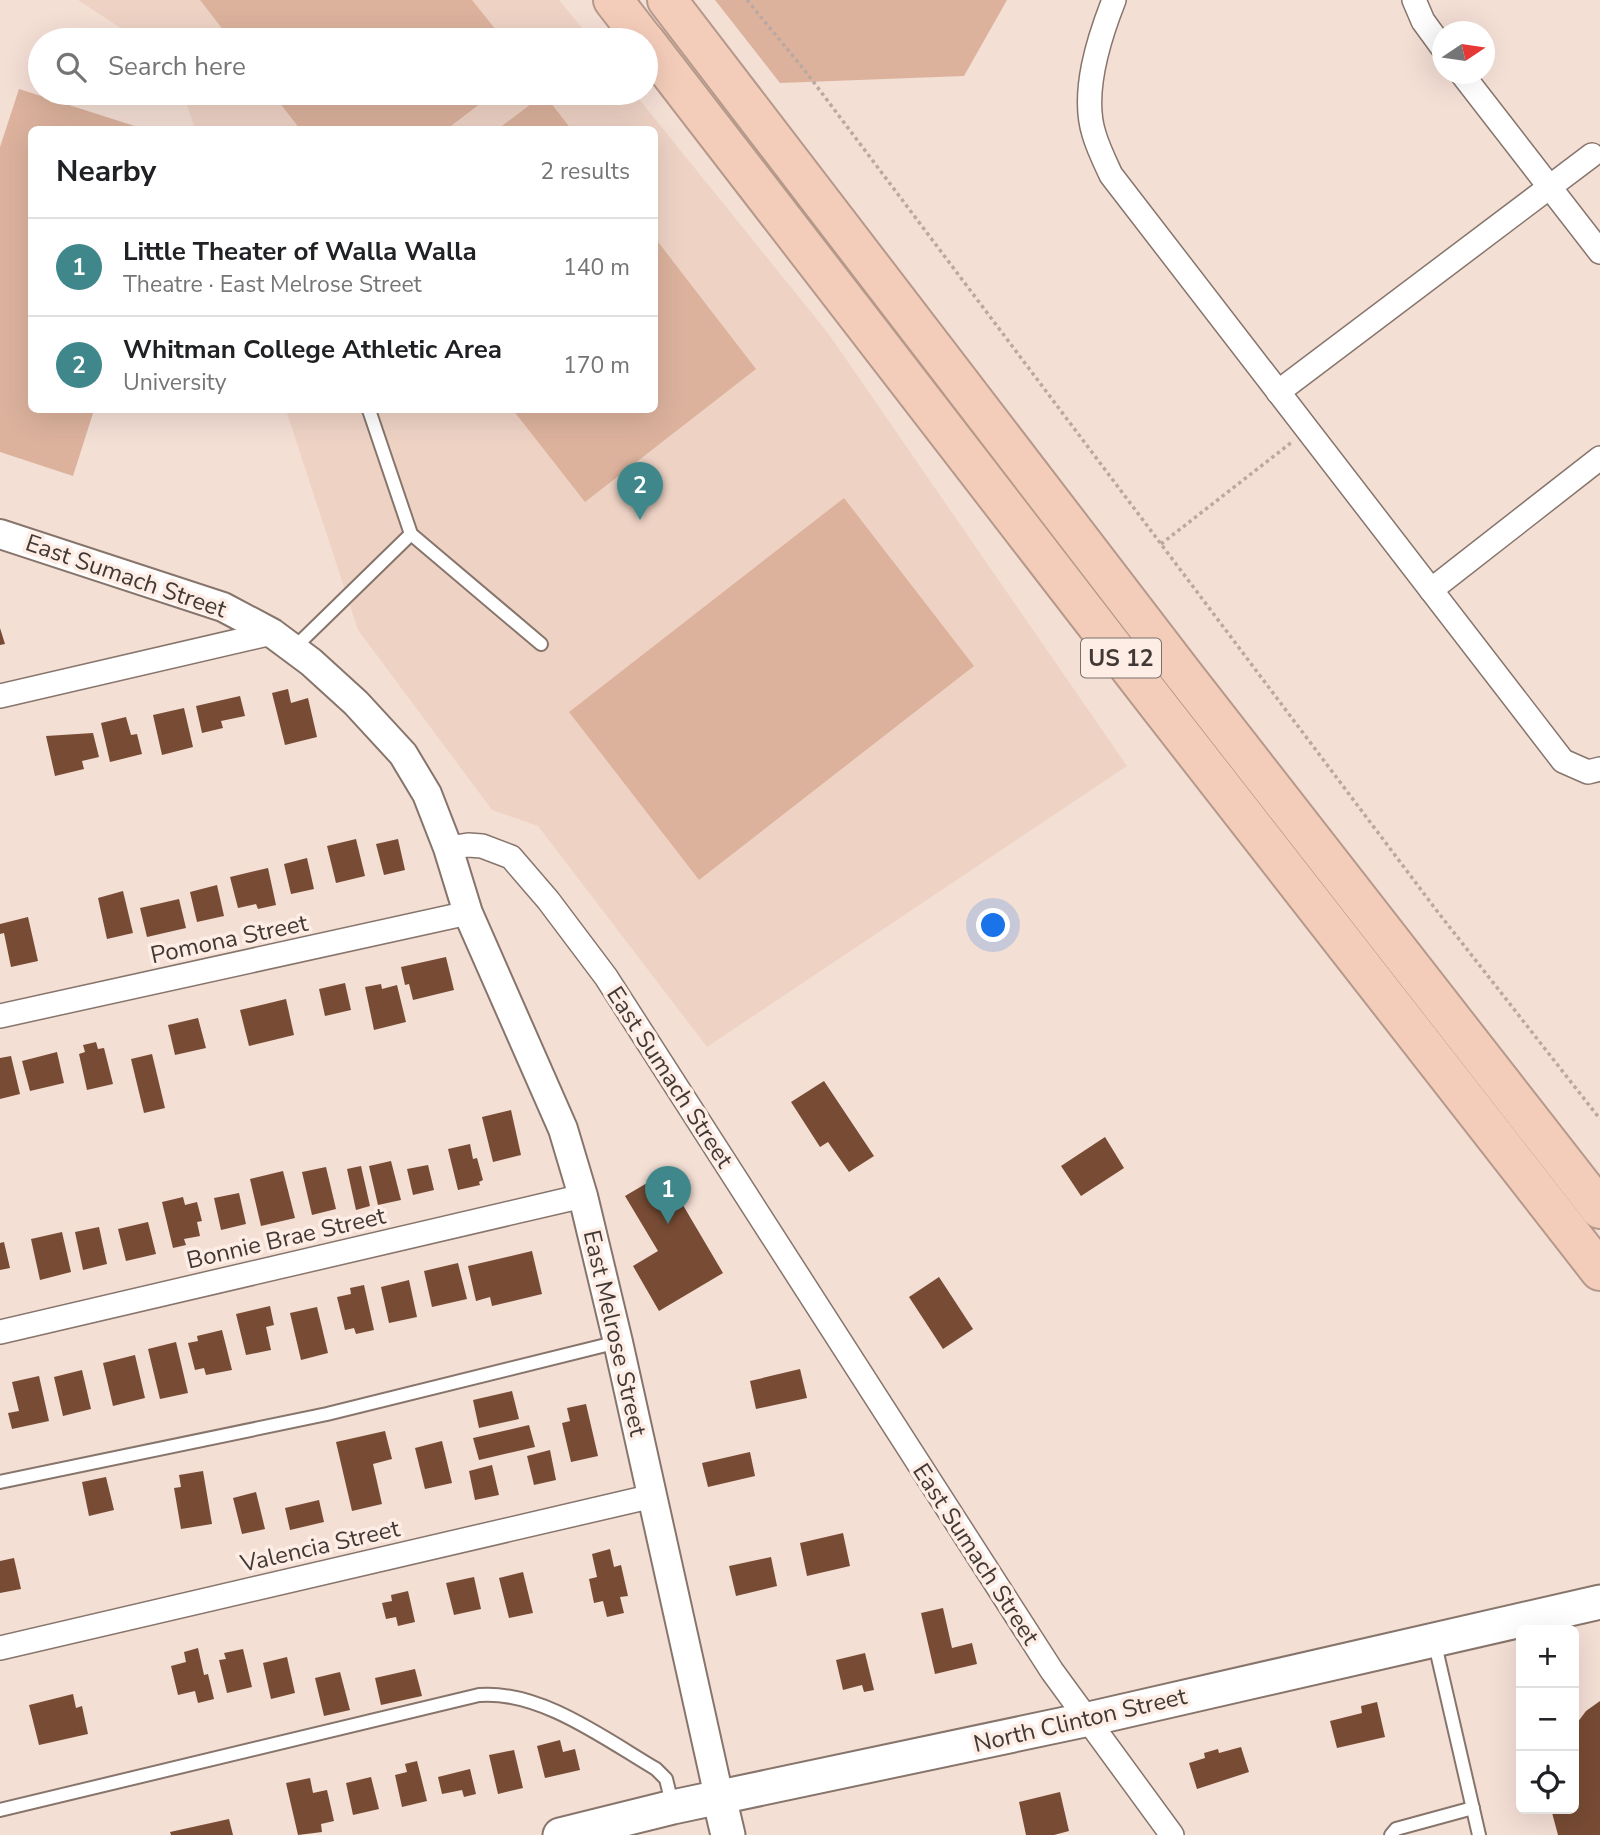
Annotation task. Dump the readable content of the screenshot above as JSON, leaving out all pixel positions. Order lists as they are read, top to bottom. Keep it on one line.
{"streets":{"highway":["US 12"],"main road":["East Melrose Street","North Clinton Street"],"street":["East Sumach Street","Pomona Street","Bonnie Brae Street","Valencia Street"]},"crossings":[["East Sumach Street","East Melrose Street"],["East Sumach Street","North Clinton Street"],["Pomona Street","East Melrose Street"],["Bonnie Brae Street","East Melrose Street"],["East Melrose Street","Valencia Street"],["East Melrose Street","North Clinton Street"]],"north":"right","page":{"search":"Search here","heading":["Nearby","2 results"],"list":[{"mark":"1","name":"Little Theater of Walla Walla","note":"Theatre · East Melrose Street","value":"140 m"},{"mark":"2","name":"Whitman College Athletic Area","note":"University","value":"170 m"}],"pins":["2","1"],"map_buttons":["+","−"]}}
